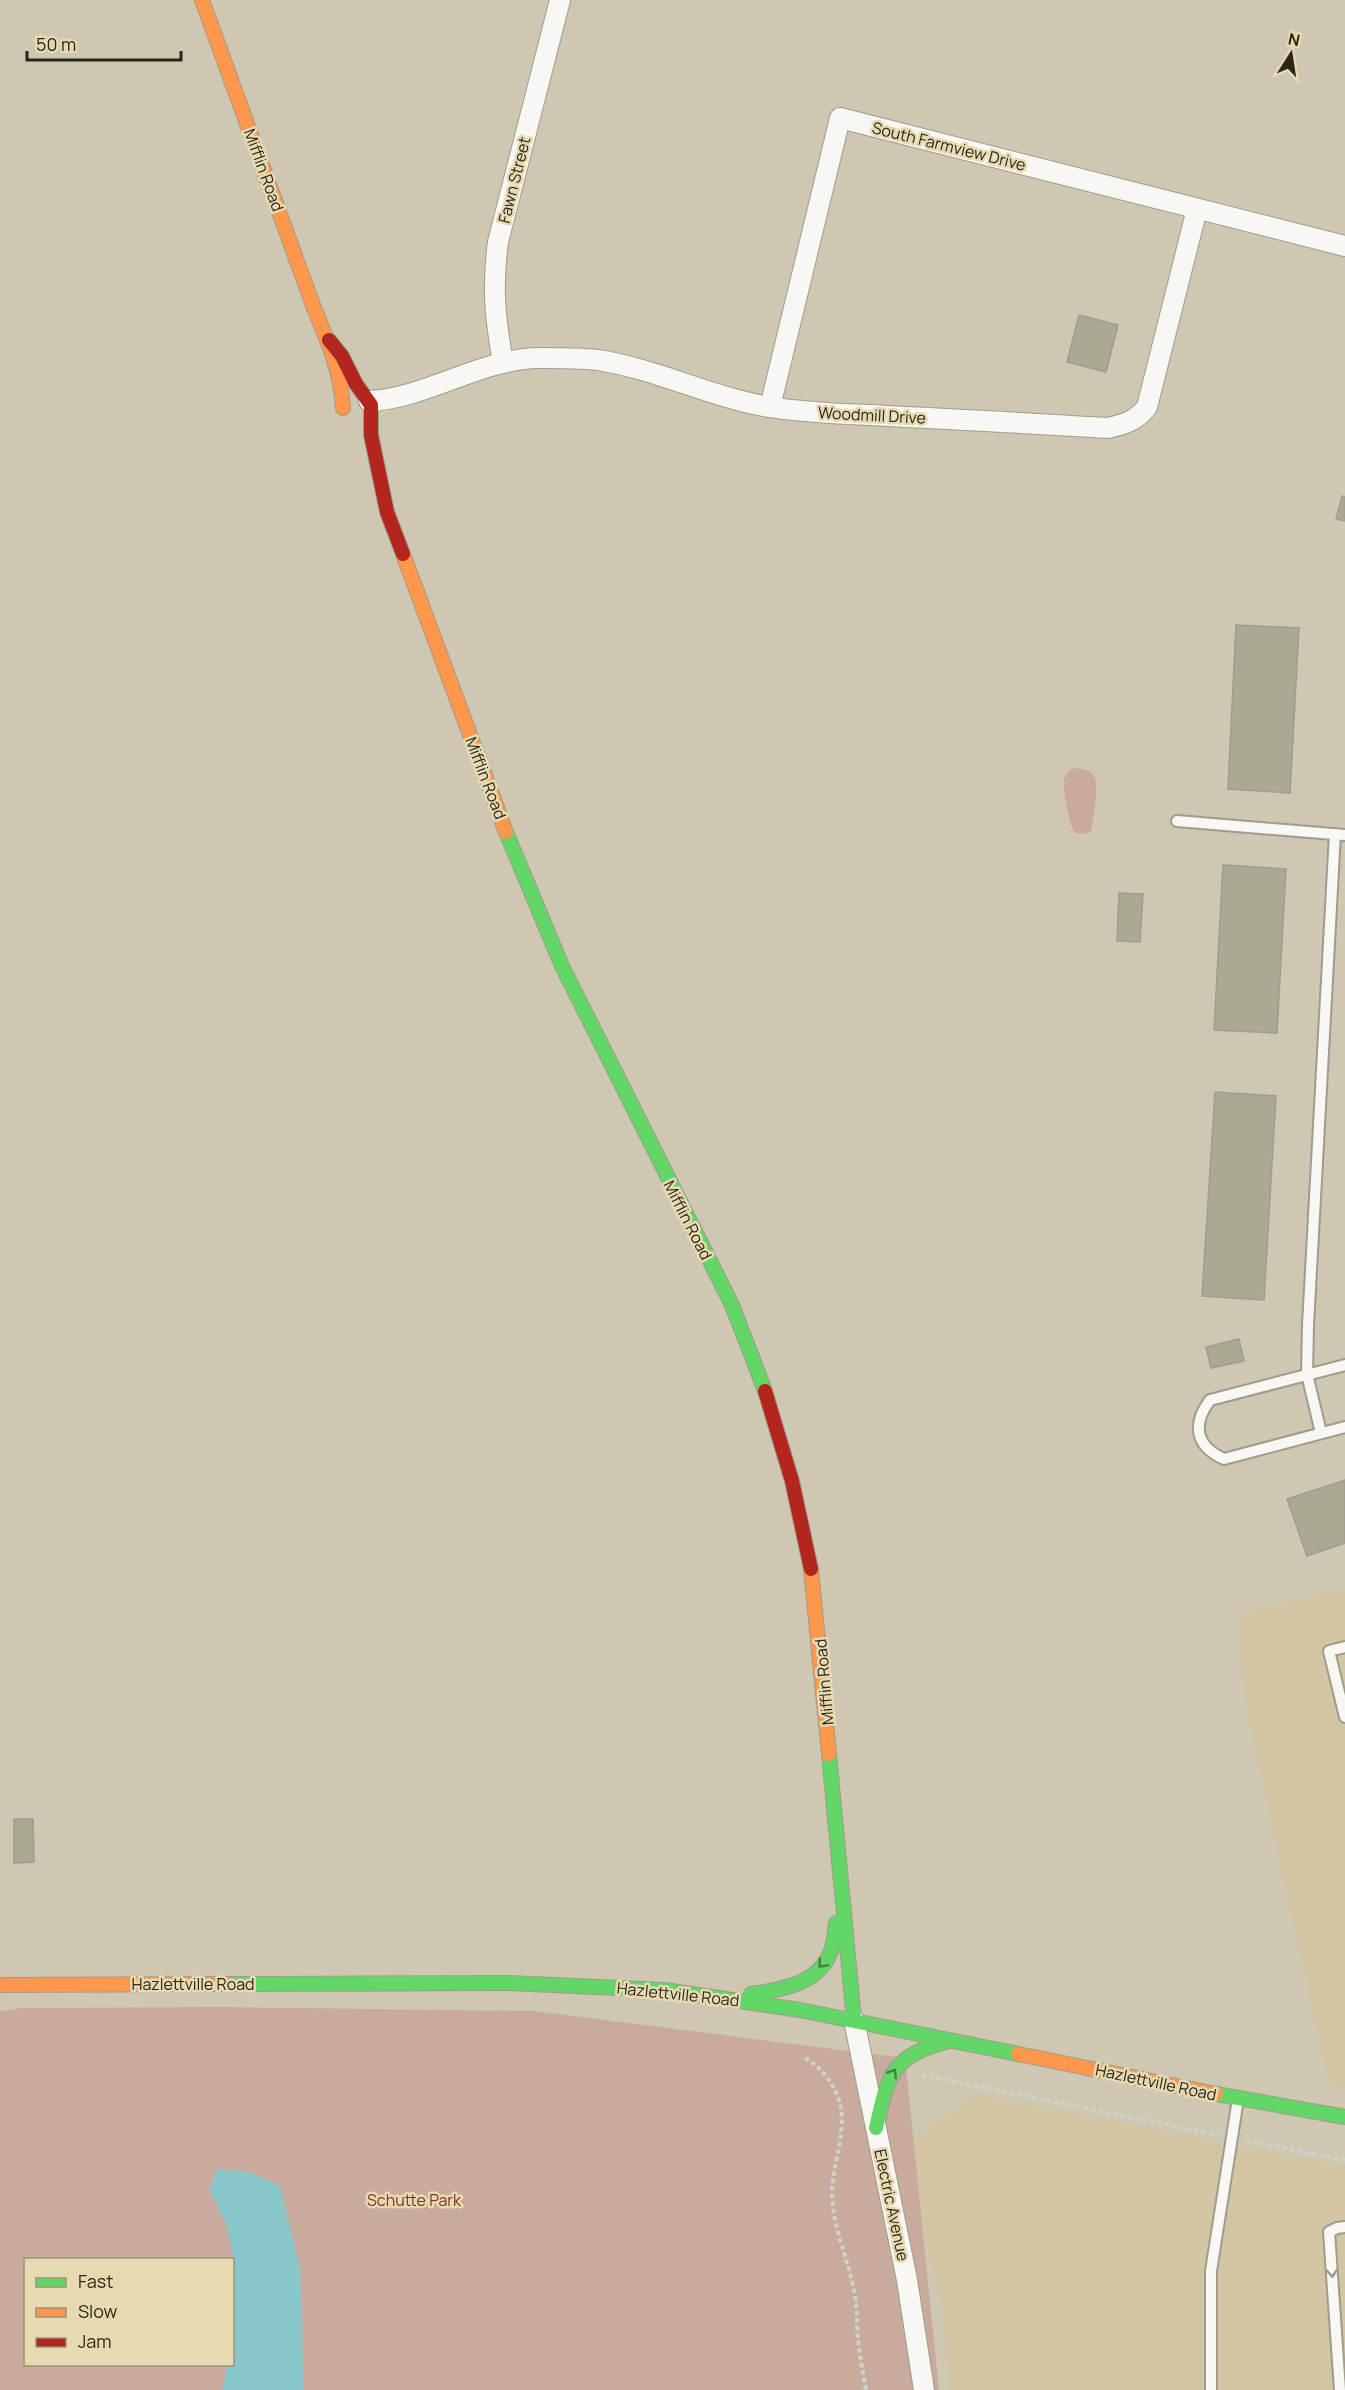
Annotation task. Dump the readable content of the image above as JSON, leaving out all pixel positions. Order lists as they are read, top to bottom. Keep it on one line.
{"streets":{"main road":["Mifflin Road","Hazlettville Road"],"street":["South Farmview Drive","Fawn Street","Woodmill Drive","Electric Avenue"]},"crossings":[["South Farmview Drive","Woodmill Drive"],["Mifflin Road","Woodmill Drive"],["Mifflin Road","Hazlettville Road"],["Mifflin Road","Electric Avenue"],["Fawn Street","Woodmill Drive"],["Hazlettville Road","Electric Avenue"]],"parks":["Schutte Park"],"legend":["Fast","Slow","Jam"],"scale_bar":"50 m","north":"top"}
